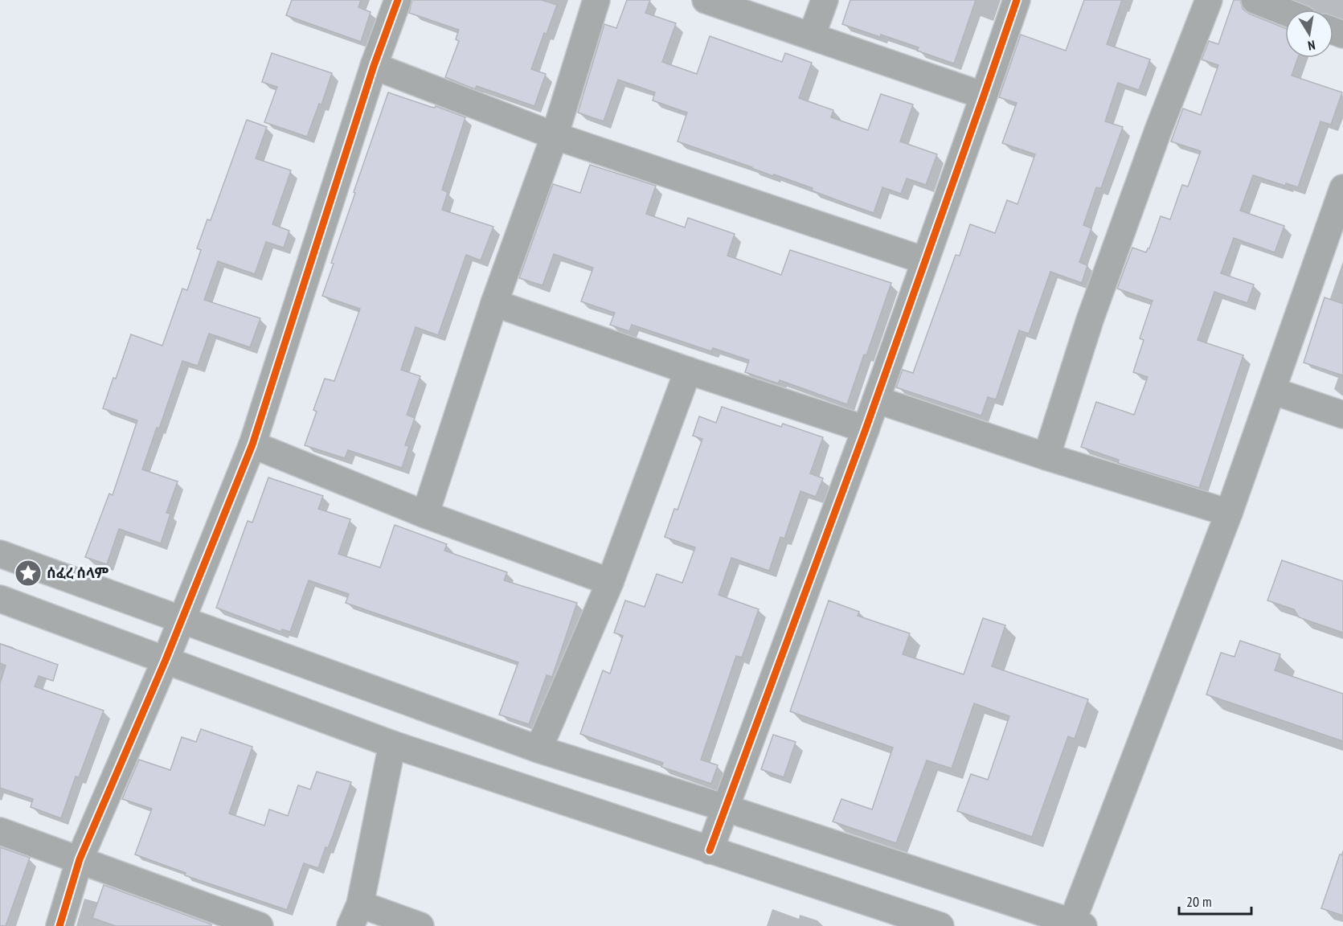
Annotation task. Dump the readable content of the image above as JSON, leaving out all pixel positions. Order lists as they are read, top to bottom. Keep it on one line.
{"places":{"place":["ሰፈረ ሰላም"]},"scale_bar":"20 m","north":"bottom"}
